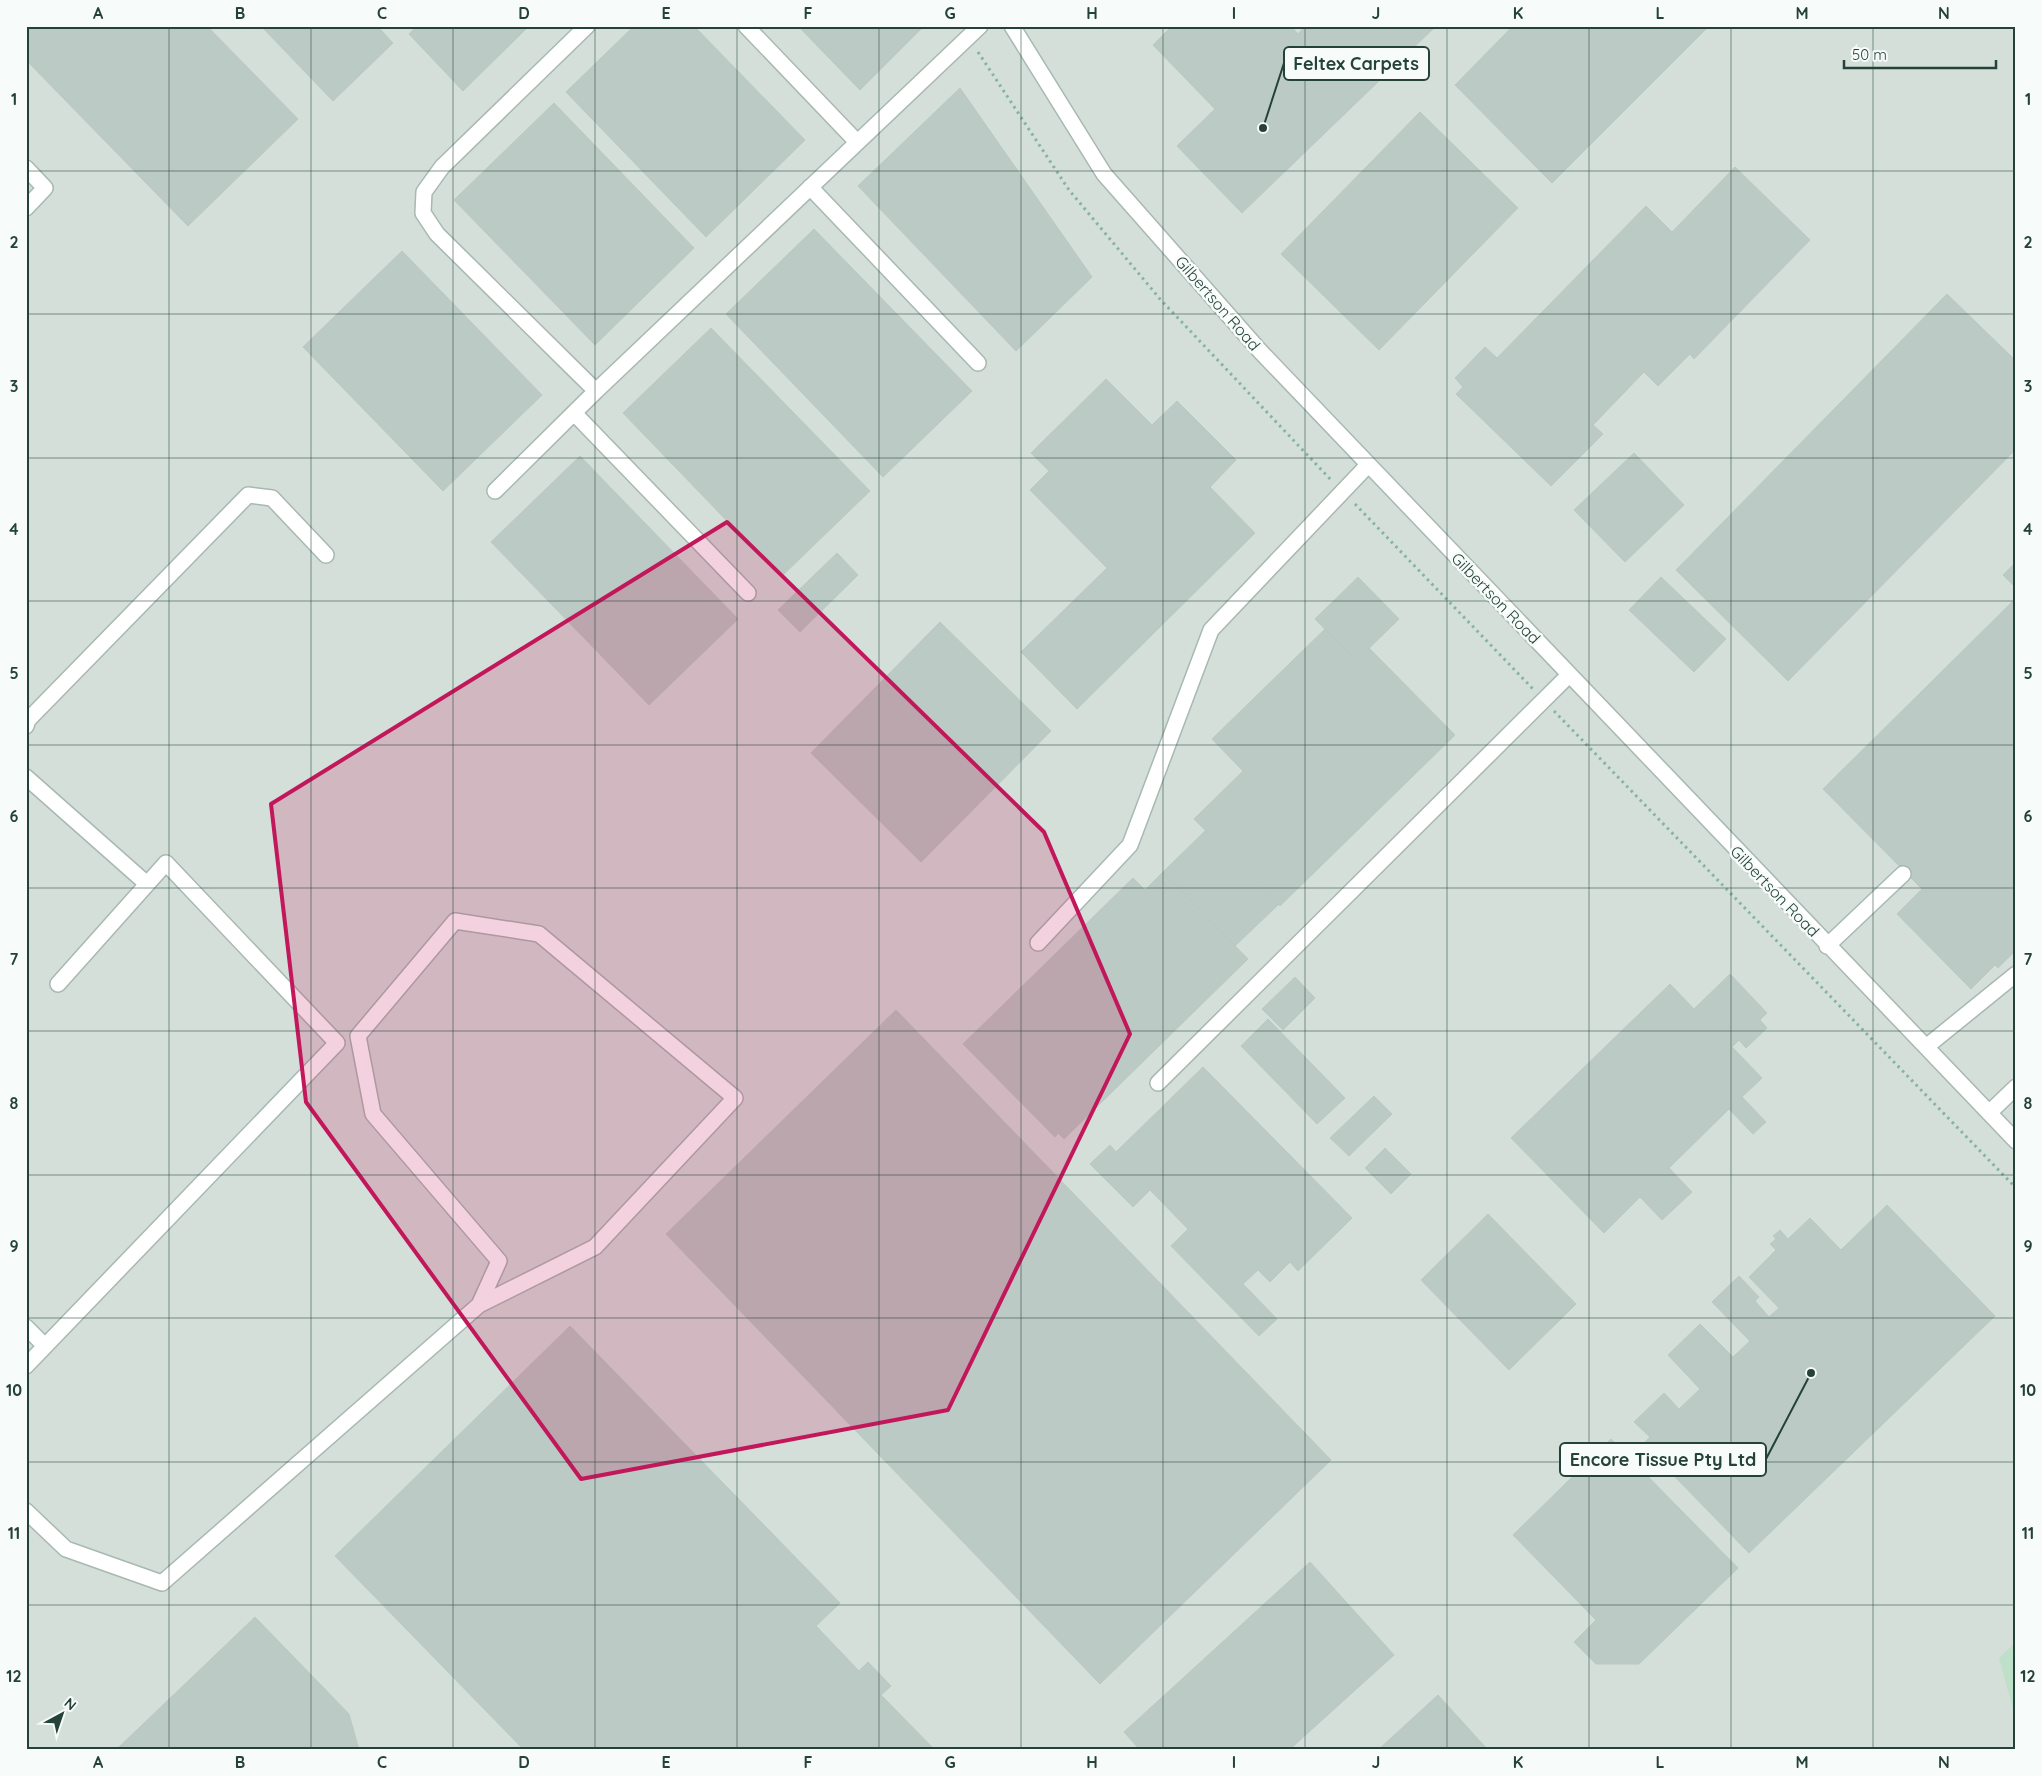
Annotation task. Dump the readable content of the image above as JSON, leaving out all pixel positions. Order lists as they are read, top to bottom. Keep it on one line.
{"streets":{"street":["Gilbertson Road"]},"places":["Feltex Carpets","Encore Tissue Pty Ltd"],"scale_bar":"50 m","north":"top right","grid":{"columns":["A","B","C","D","E","F","G","H","I","J","K","L","M","N"],"rows":["1","2","3","4","5","6","7","8","9","10","11","12"]}}
